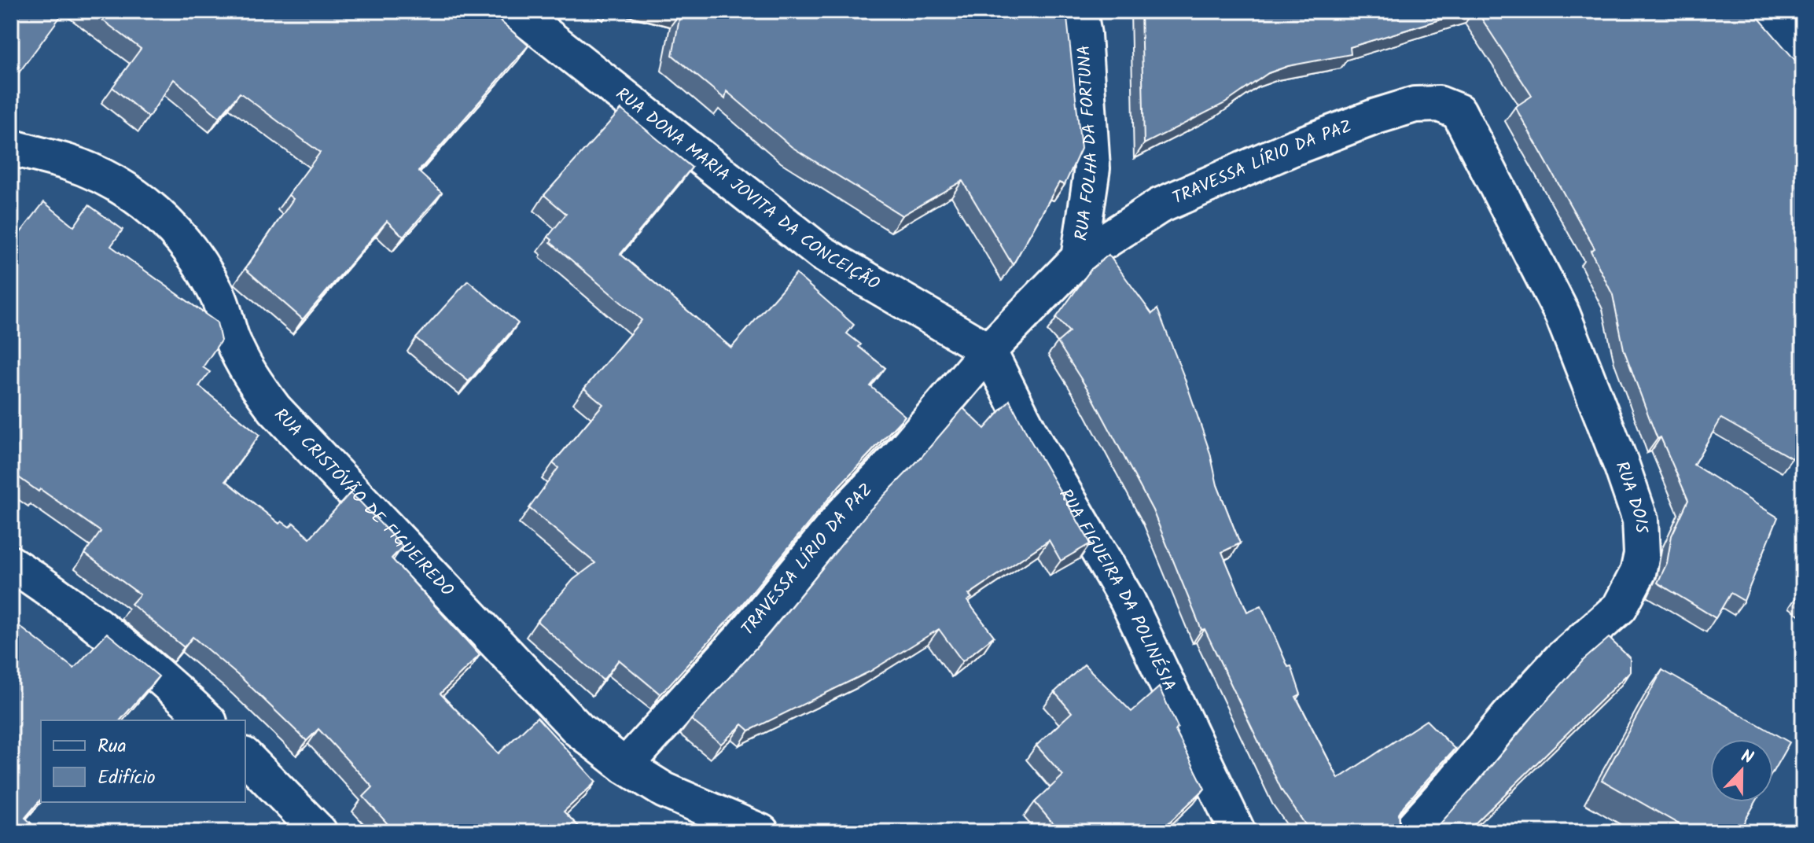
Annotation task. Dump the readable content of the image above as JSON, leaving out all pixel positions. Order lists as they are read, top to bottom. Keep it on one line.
{"streets":{"street":["RUA FOLHA DA FORTUNA","TRAVESSA LÍRIO DA PAZ","RUA DONA MARIA JOVITA DA CONCEIÇÃO","RUA DOIS","RUA CRISTÓVÃO DE FIGUEIREDO","RUA FIGUEIRA DA POLINÉSIA"]},"crossings":[["RUA FOLHA DA FORTUNA","TRAVESSA LÍRIO DA PAZ"],["RUA FOLHA DA FORTUNA","RUA DONA MARIA JOVITA DA CONCEIÇÃO"],["RUA FOLHA DA FORTUNA","RUA FIGUEIRA DA POLINÉSIA"],["TRAVESSA LÍRIO DA PAZ","RUA DONA MARIA JOVITA DA CONCEIÇÃO"],["TRAVESSA LÍRIO DA PAZ","RUA DOIS"],["TRAVESSA LÍRIO DA PAZ","RUA CRISTÓVÃO DE FIGUEIREDO"],["TRAVESSA LÍRIO DA PAZ","RUA FIGUEIRA DA POLINÉSIA"],["RUA DONA MARIA JOVITA DA CONCEIÇÃO","RUA FIGUEIRA DA POLINÉSIA"]],"legend":["Rua","Edifício"],"north":"top"}
